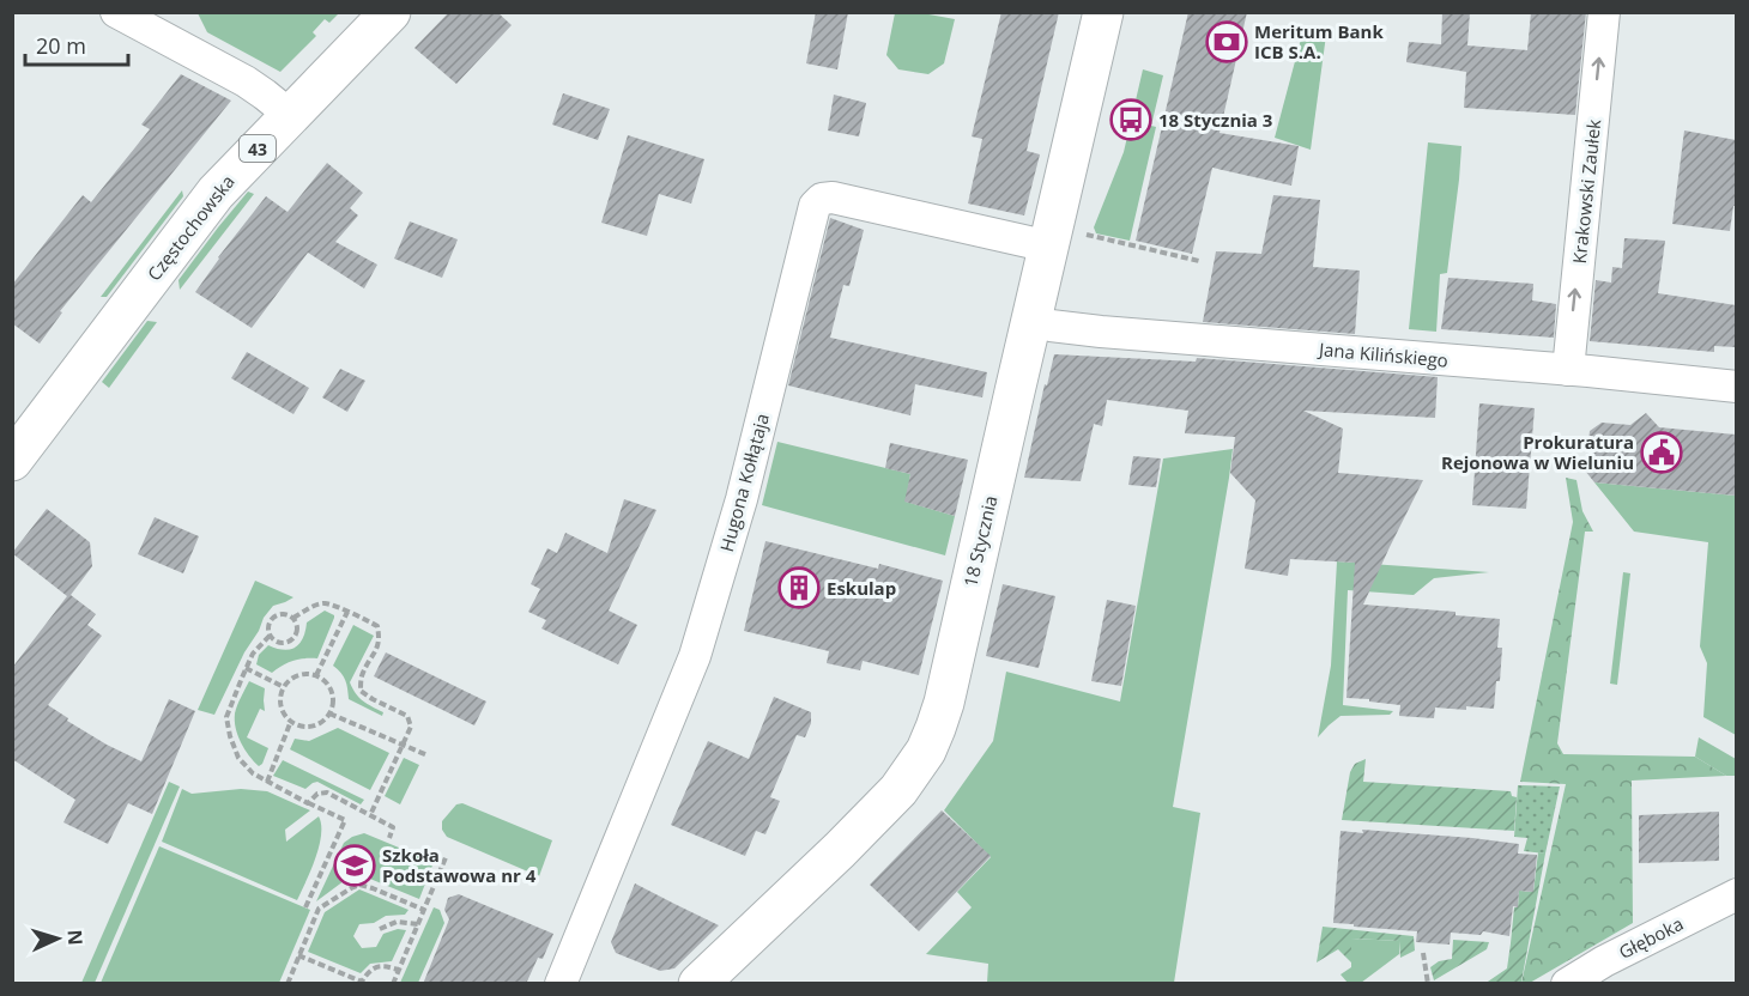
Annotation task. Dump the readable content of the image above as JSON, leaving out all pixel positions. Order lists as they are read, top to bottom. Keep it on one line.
{"streets":{"main road":["43","Częstochowska","18 Stycznia"],"street":["Krakowski Zaułek","Jana Kilińskiego","Hugona Kołłątaja","Głęboka"]},"crossings":[["Krakowski Zaułek","Jana Kilińskiego"],["Jana Kilińskiego","18 Stycznia"],["Hugona Kołłątaja","18 Stycznia"]],"one_way":["Krakowski Zaułek"],"places":{"bank":["Meritum Bank ICB S.A."],"bus stop":["18 Stycznia 3"],"public building":["Prokuratura Rejonowa w Wieluniu"],"building":["Eskulap"],"school or university":["Szkoła Podstawowa nr 4"]},"scale_bar":"20 m","north":"right"}
